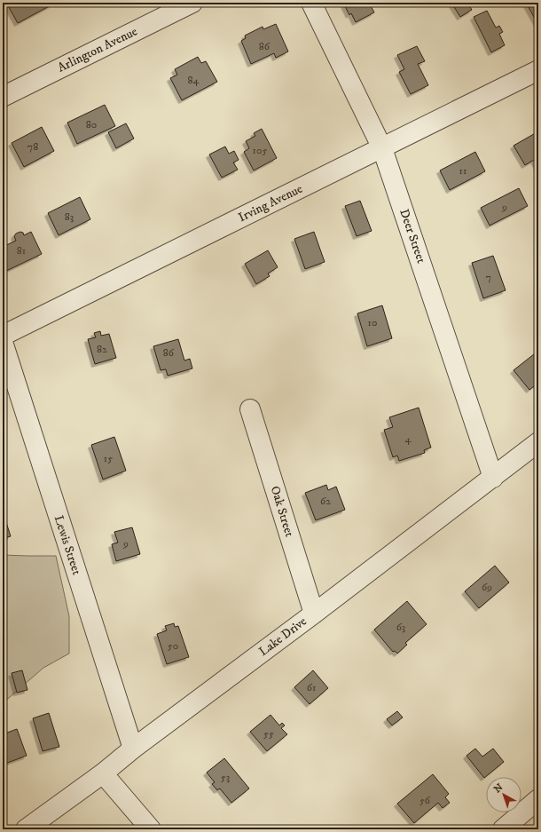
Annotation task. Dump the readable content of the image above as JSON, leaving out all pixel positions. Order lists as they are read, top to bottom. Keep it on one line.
{"streets":{"street":["Arlington Avenue","Irving Avenue","Deer Street","Oak Street","Lewis Street","Lake Drive"]},"crossings":[["Irving Avenue","Deer Street"],["Deer Street","Lake Drive"],["Oak Street","Lake Drive"],["Lewis Street","Lake Drive"]],"house_numbers":["86","84","80","78","105","11","9","83","81","7","10","82","86","4","15","62","9","69","63","50","61","55","53","56"],"north":"top left"}
